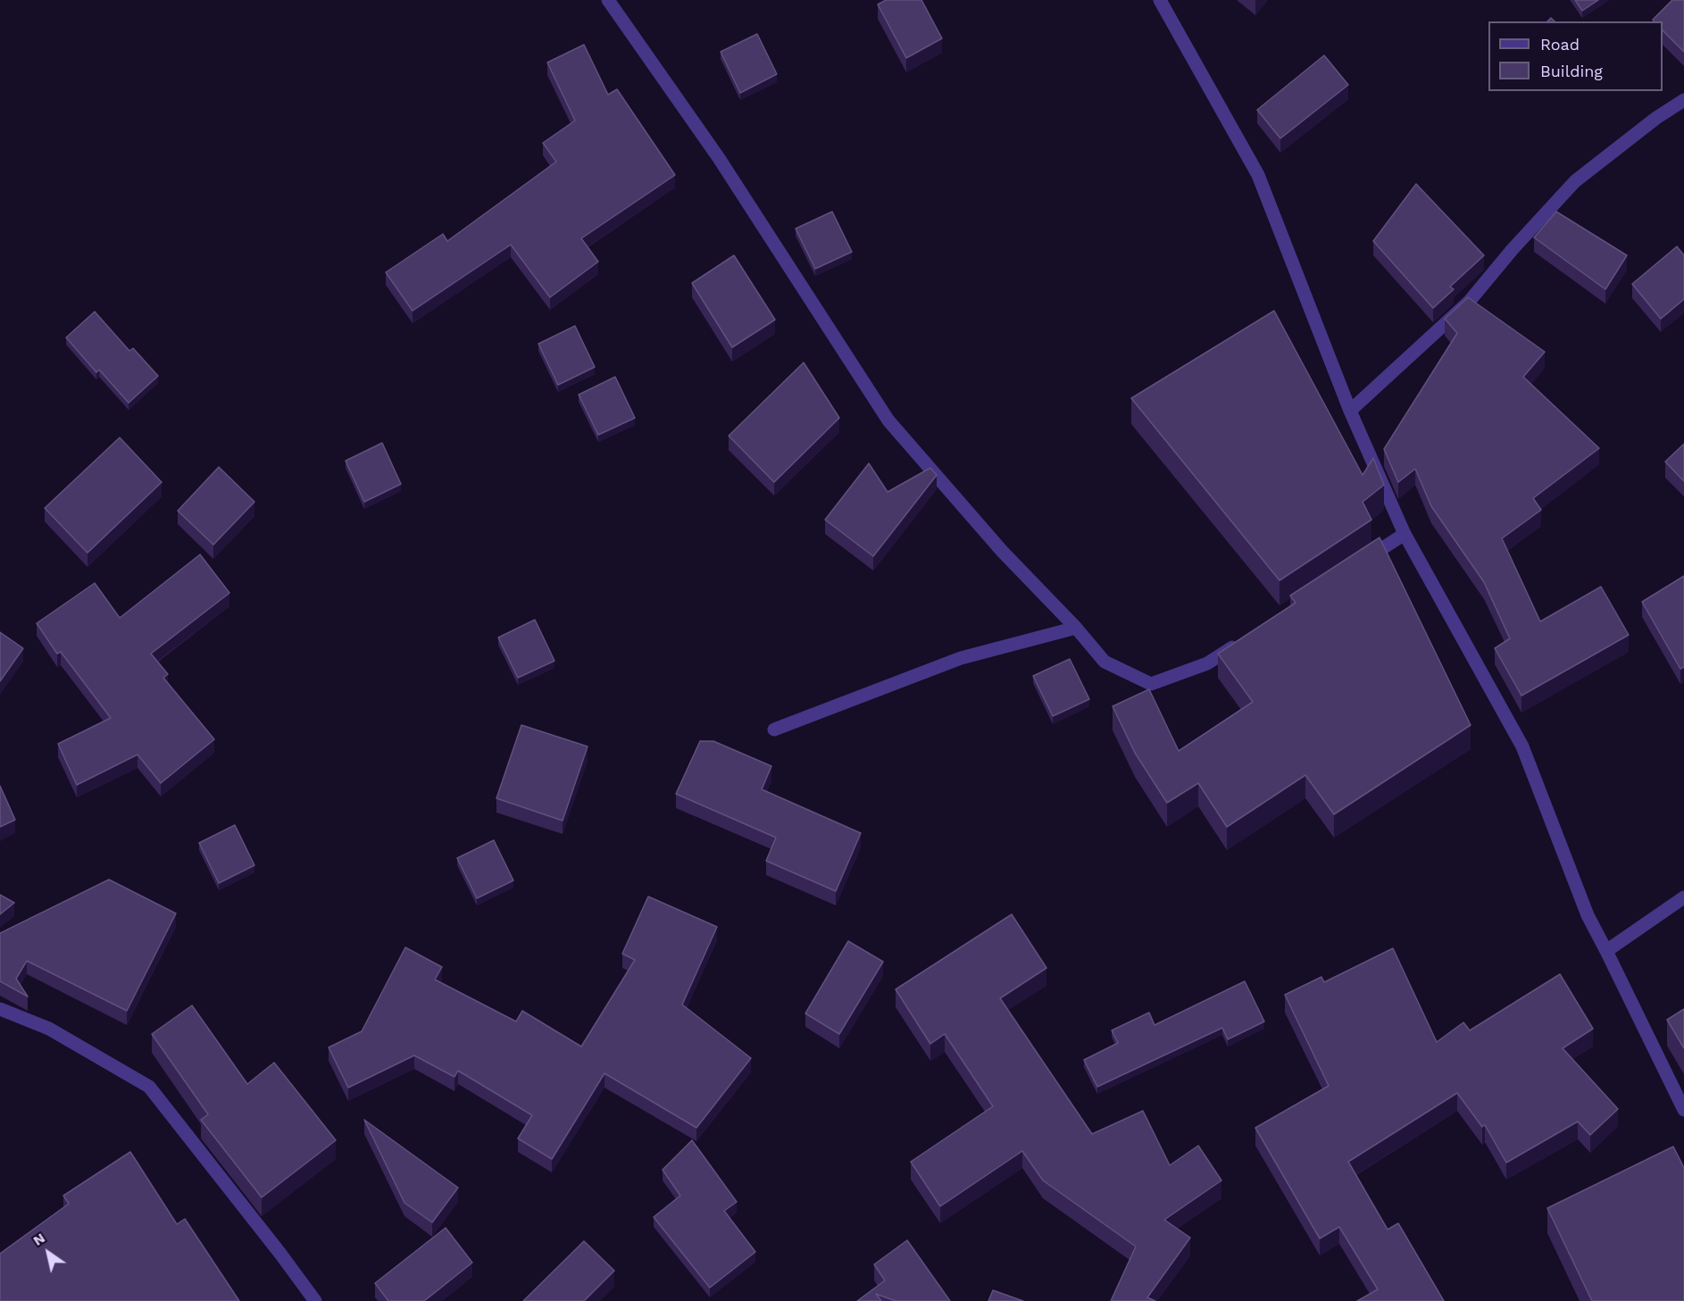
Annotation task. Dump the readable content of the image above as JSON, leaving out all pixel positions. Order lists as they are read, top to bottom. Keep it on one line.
{"legend":["Road","Building"],"north":"top left"}
